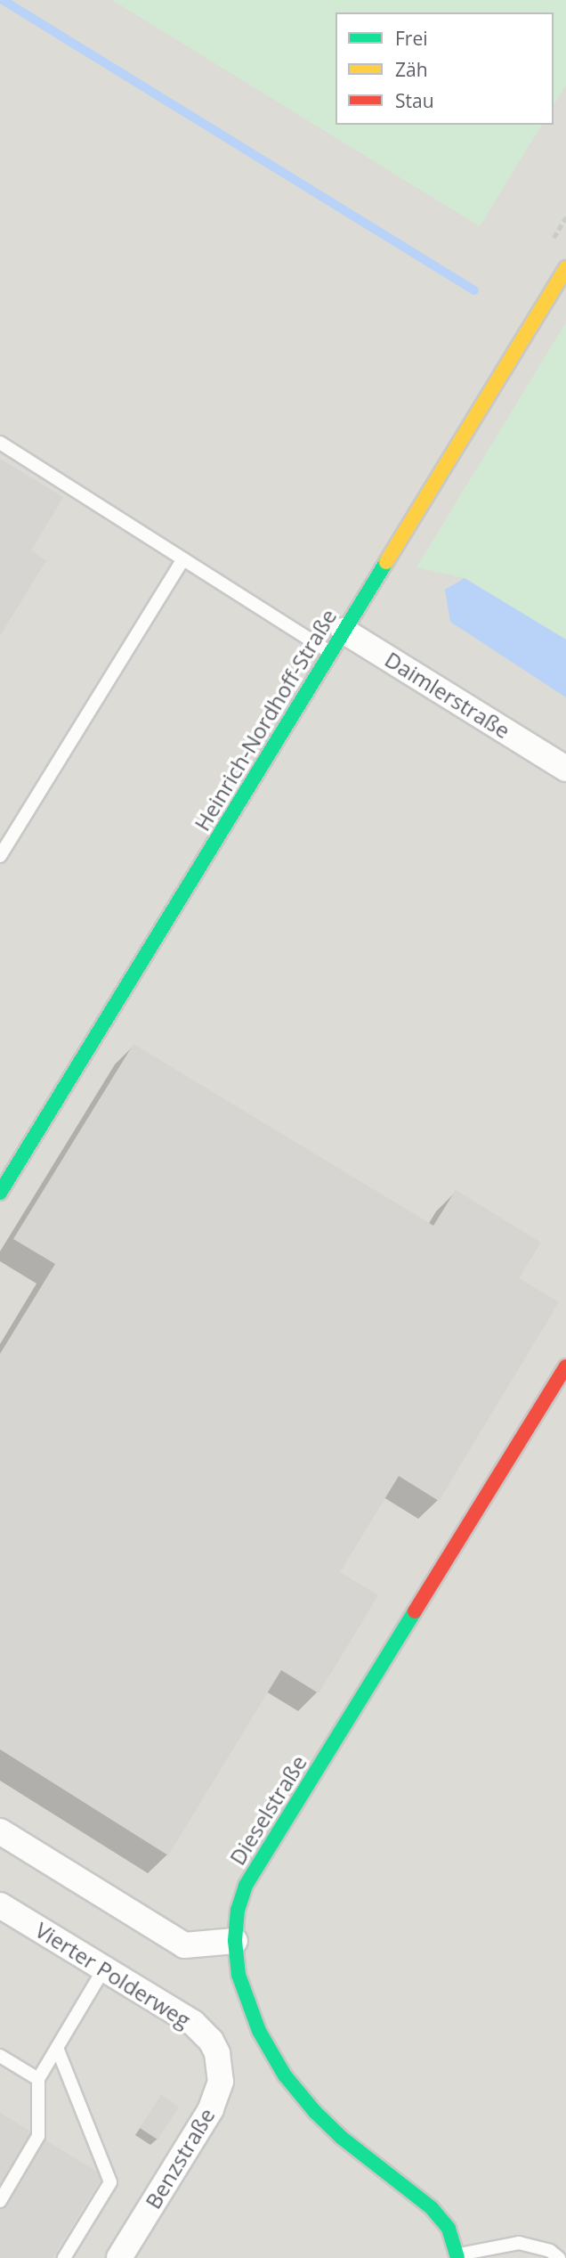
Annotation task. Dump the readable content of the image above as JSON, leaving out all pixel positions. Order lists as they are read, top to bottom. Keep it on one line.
{"streets":{"street":["Daimlerstraße","Heinrich-Nordhoff-Straße","Dieselstraße","Vierter Polderweg","Benzstraße"]},"crossings":[["Daimlerstraße","Heinrich-Nordhoff-Straße"],["Vierter Polderweg","Benzstraße"]],"legend":["Frei","Zäh","Stau"]}
